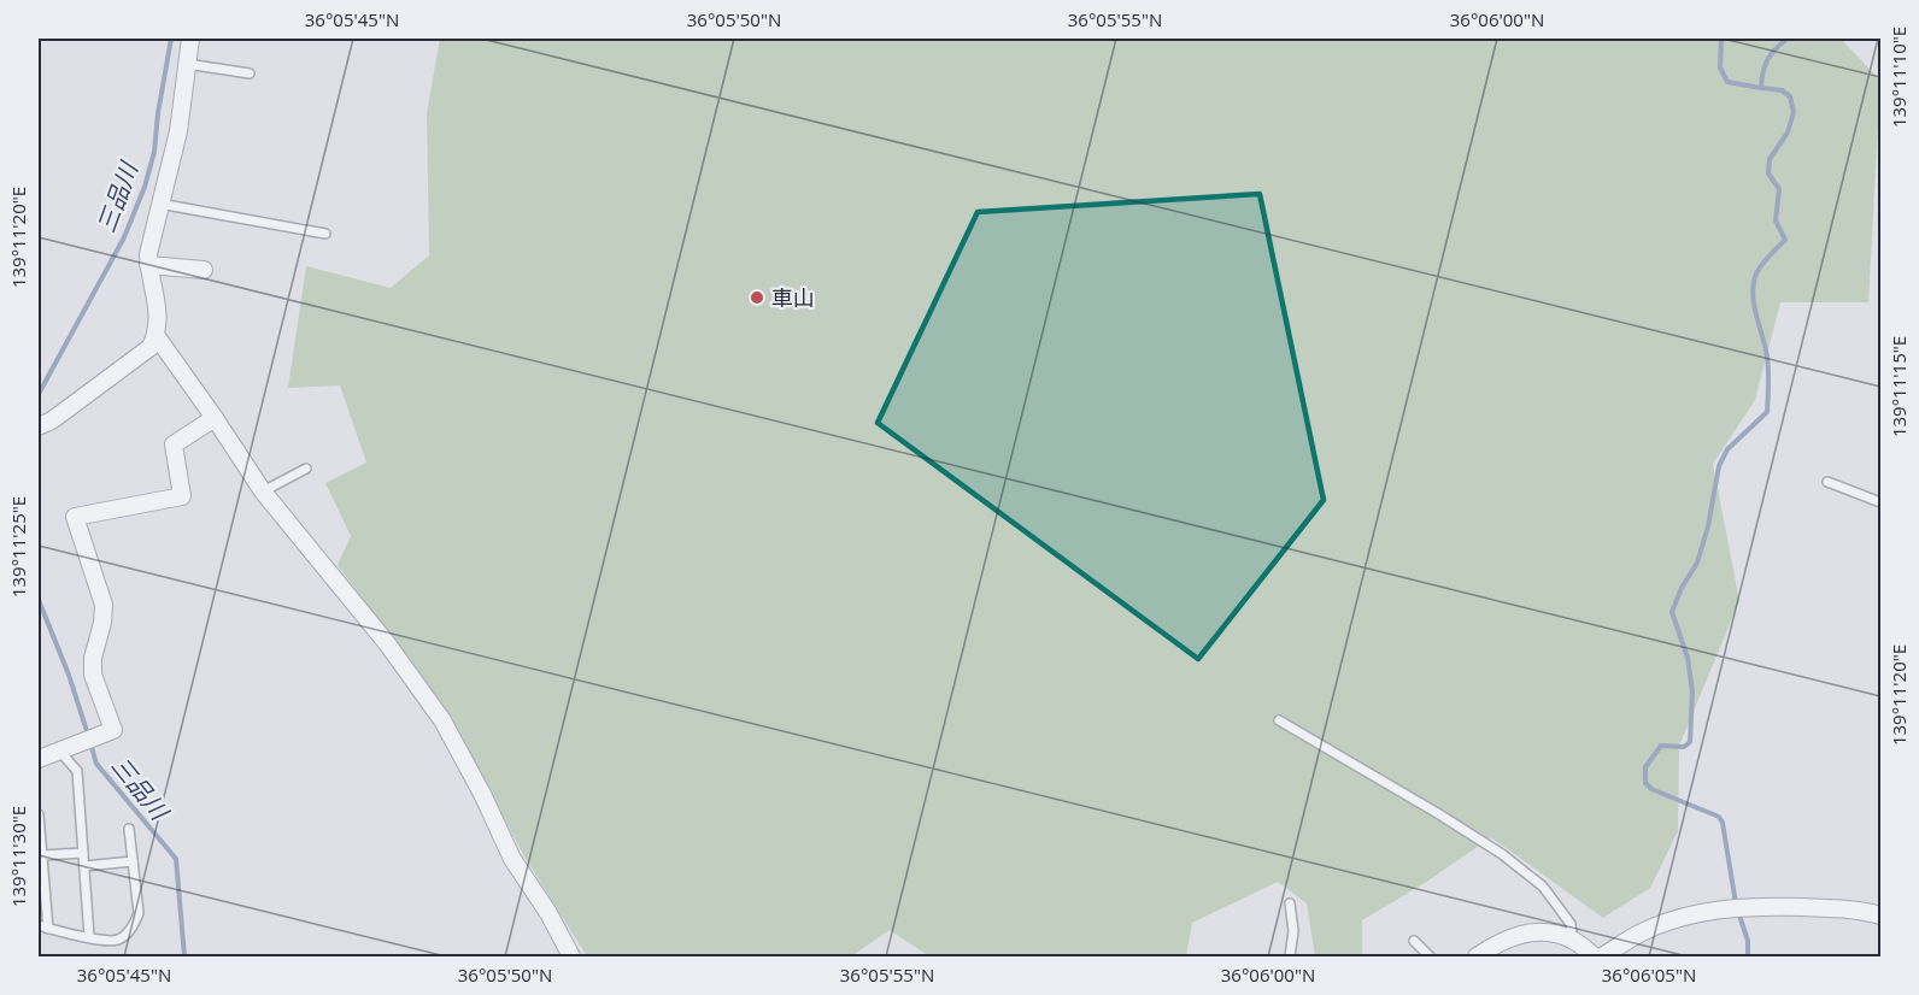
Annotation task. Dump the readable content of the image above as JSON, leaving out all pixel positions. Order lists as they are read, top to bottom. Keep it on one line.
{"water":["三品川"],"places":["車山"],"coordinates":["36°05'45\"N","36°05'50\"N","36°05'55\"N","36°06'00\"N","139°11'10\"E","139°11'20\"E","139°11'15\"E","139°11'25\"E","139°11'30\"E","36°06'05\"N"]}
